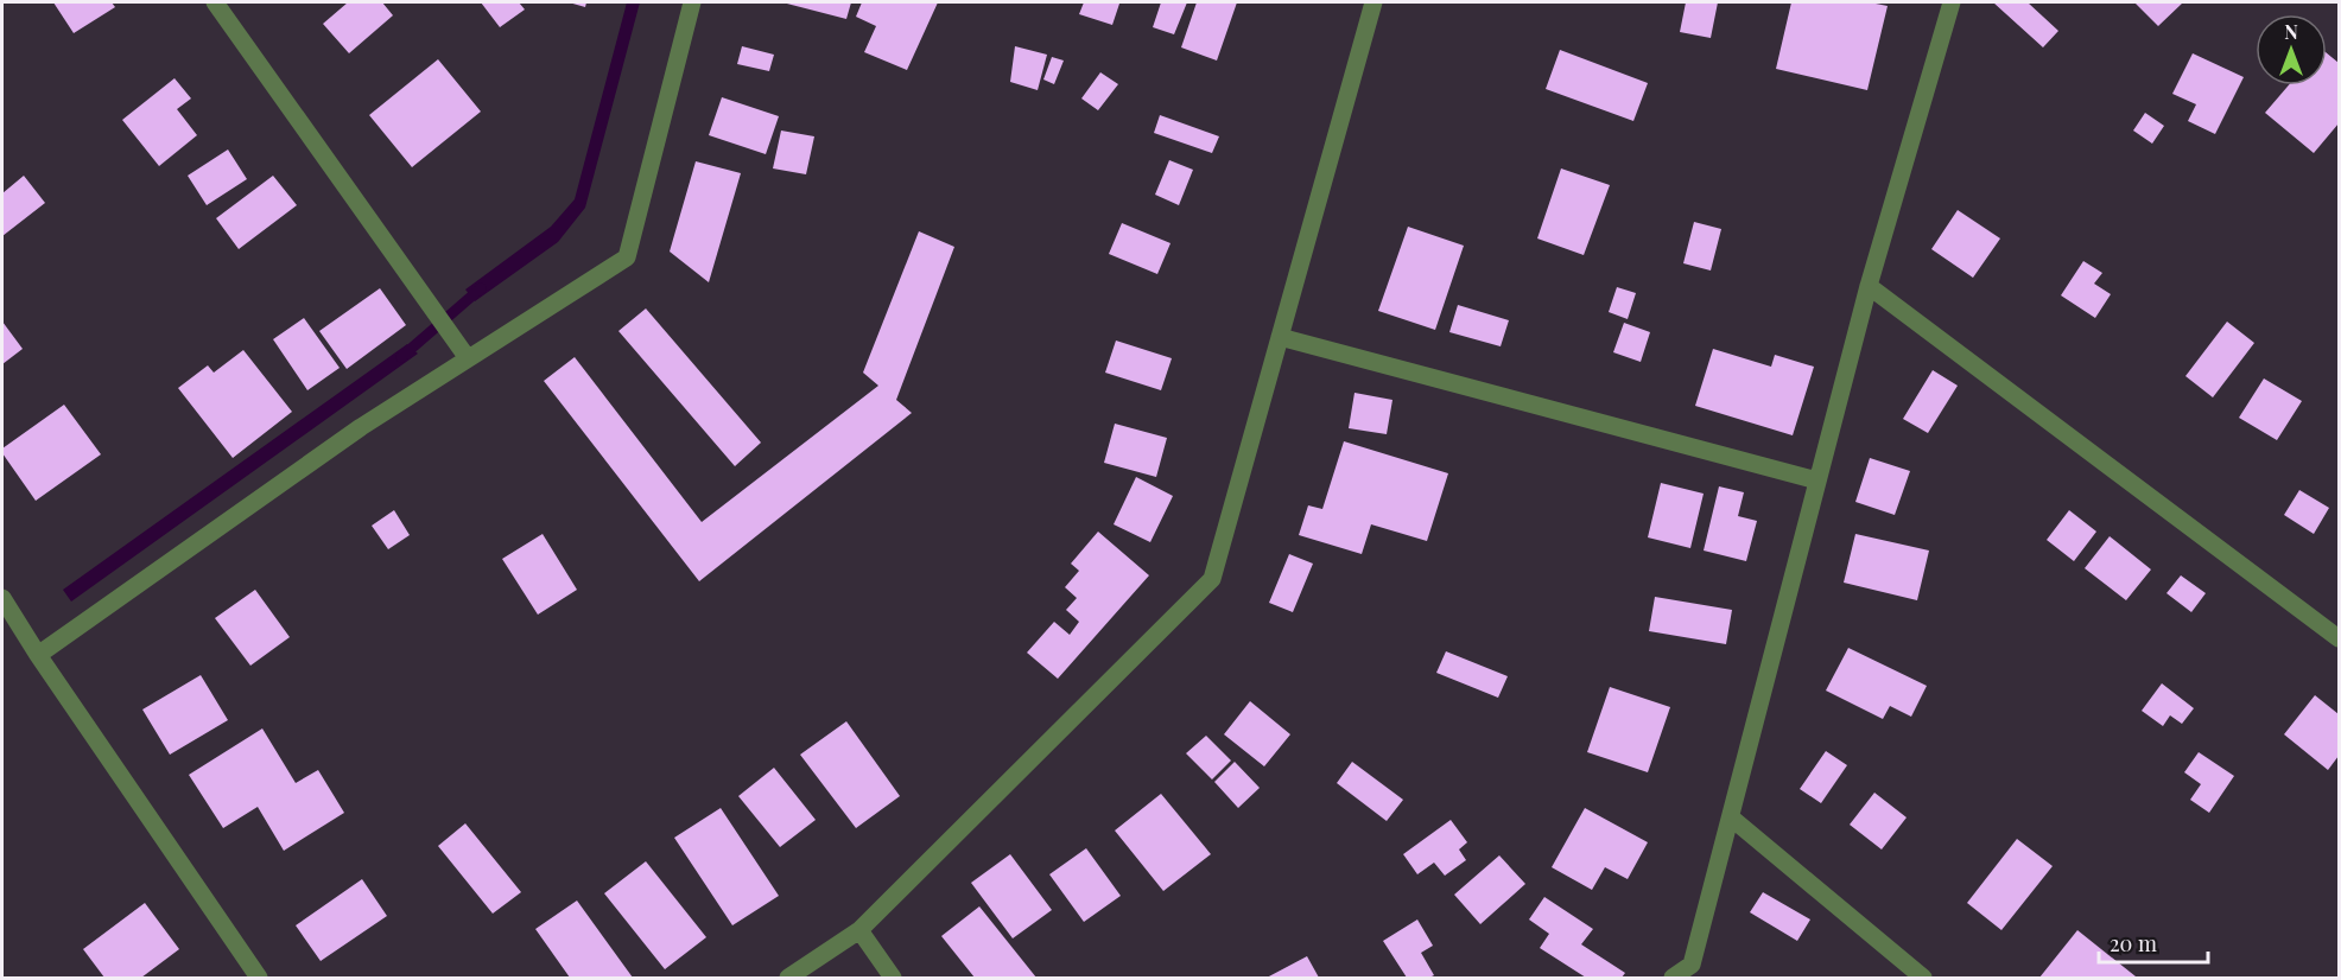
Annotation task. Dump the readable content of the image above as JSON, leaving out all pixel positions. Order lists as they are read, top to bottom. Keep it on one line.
{"scale_bar":"20 m","north":"top"}
